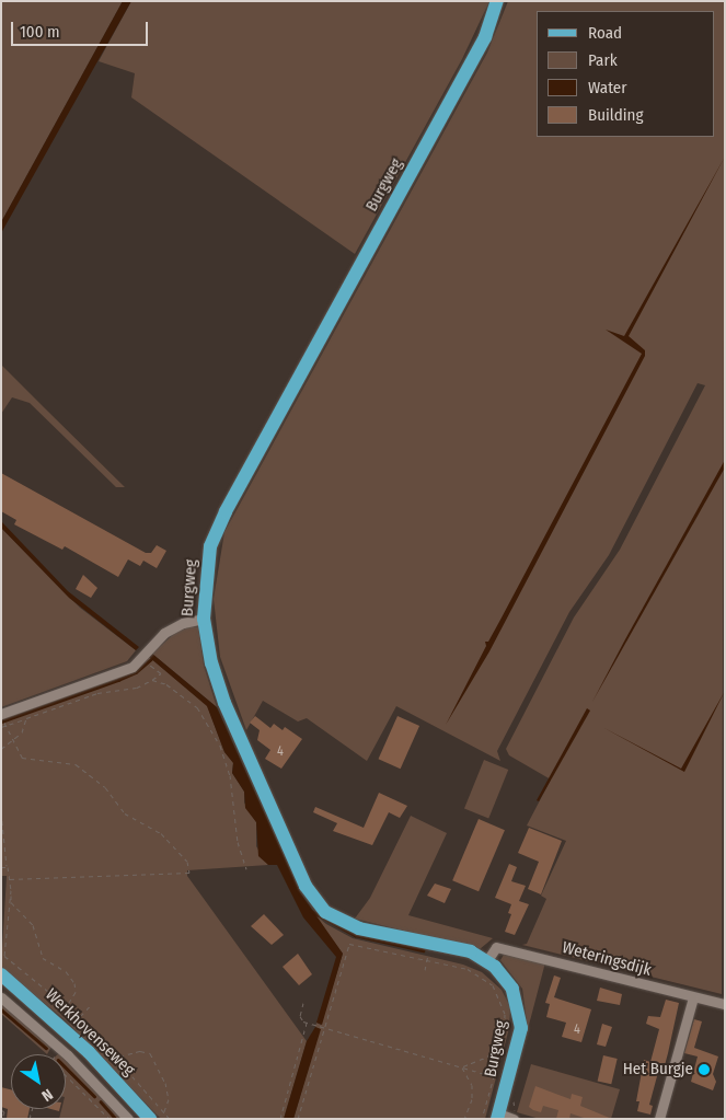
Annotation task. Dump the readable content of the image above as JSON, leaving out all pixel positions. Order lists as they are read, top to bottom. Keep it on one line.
{"streets":{"main road":["Burgweg","Werkhovenseweg"],"street":["Weteringsdijk"]},"crossings":[["Burgweg","Weteringsdijk"]],"places":["Het Burgje"],"house_numbers":["4","4"],"legend":["Road","Park","Water","Building"],"scale_bar":"100 m","north":"bottom right"}
